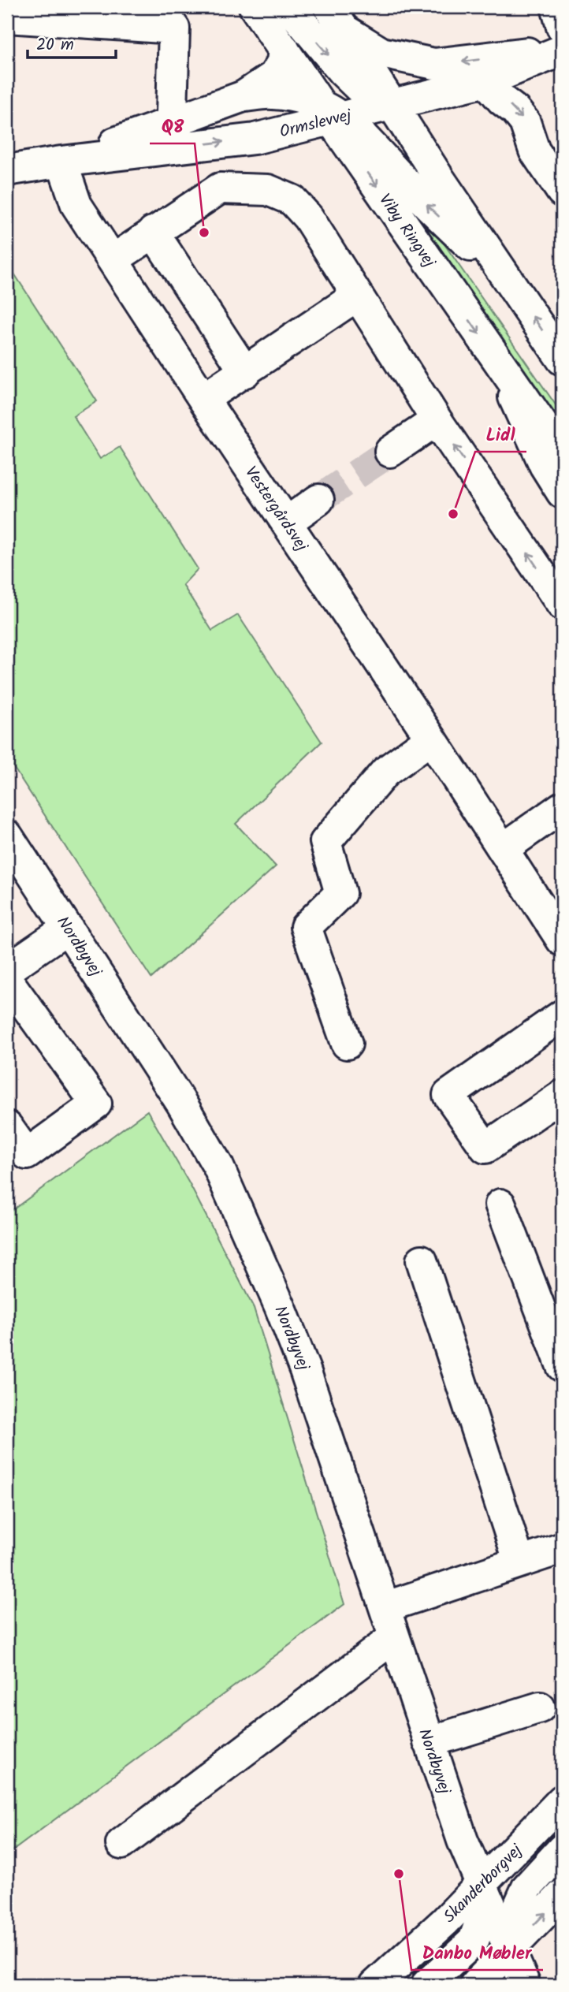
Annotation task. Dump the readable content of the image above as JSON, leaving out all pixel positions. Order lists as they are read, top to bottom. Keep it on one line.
{"streets":{"street":["Ormslevvej","Viby Ringvej","Vestergårdsvej","Nordbyvej","Skanderborgvej"]},"crossings":[["Ormslevvej","Viby Ringvej"],["Ormslevvej","Vestergårdsvej"],["Nordbyvej","Skanderborgvej"]],"places":["Q8","Lidl","Danbo Møbler"],"scale_bar":"20 m"}
